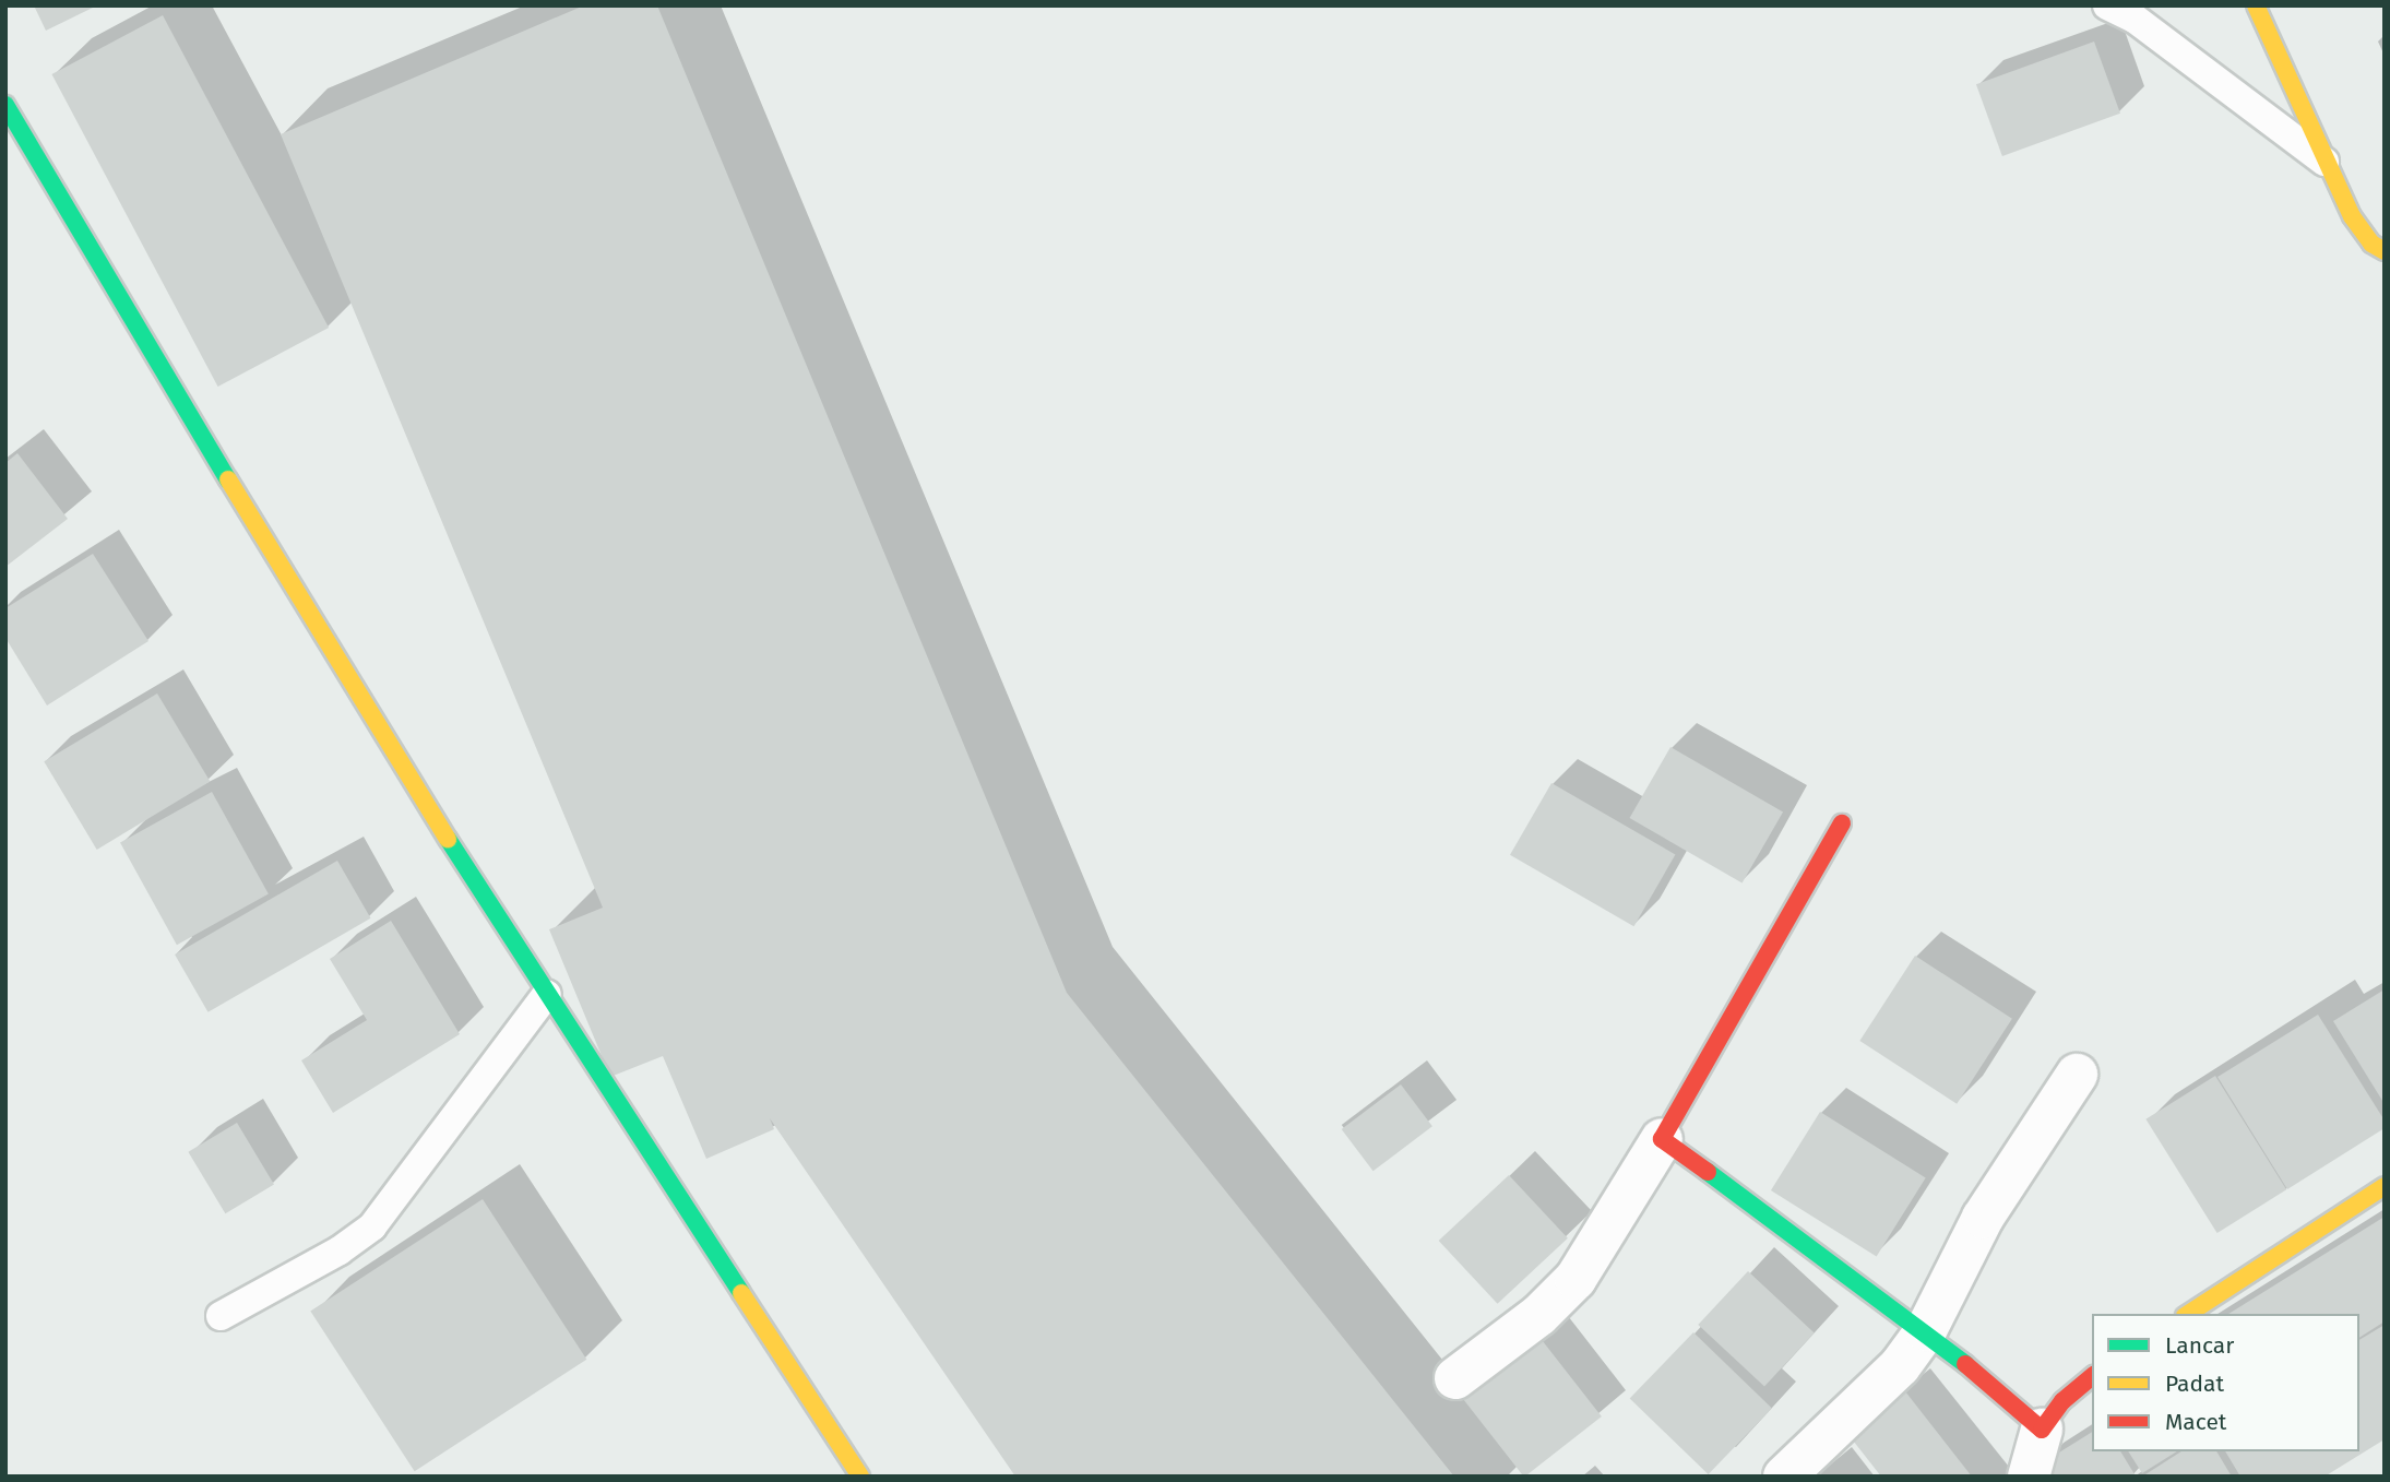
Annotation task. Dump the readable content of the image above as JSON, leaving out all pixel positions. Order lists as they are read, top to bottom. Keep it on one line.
{"legend":["Lancar","Padat","Macet"]}
